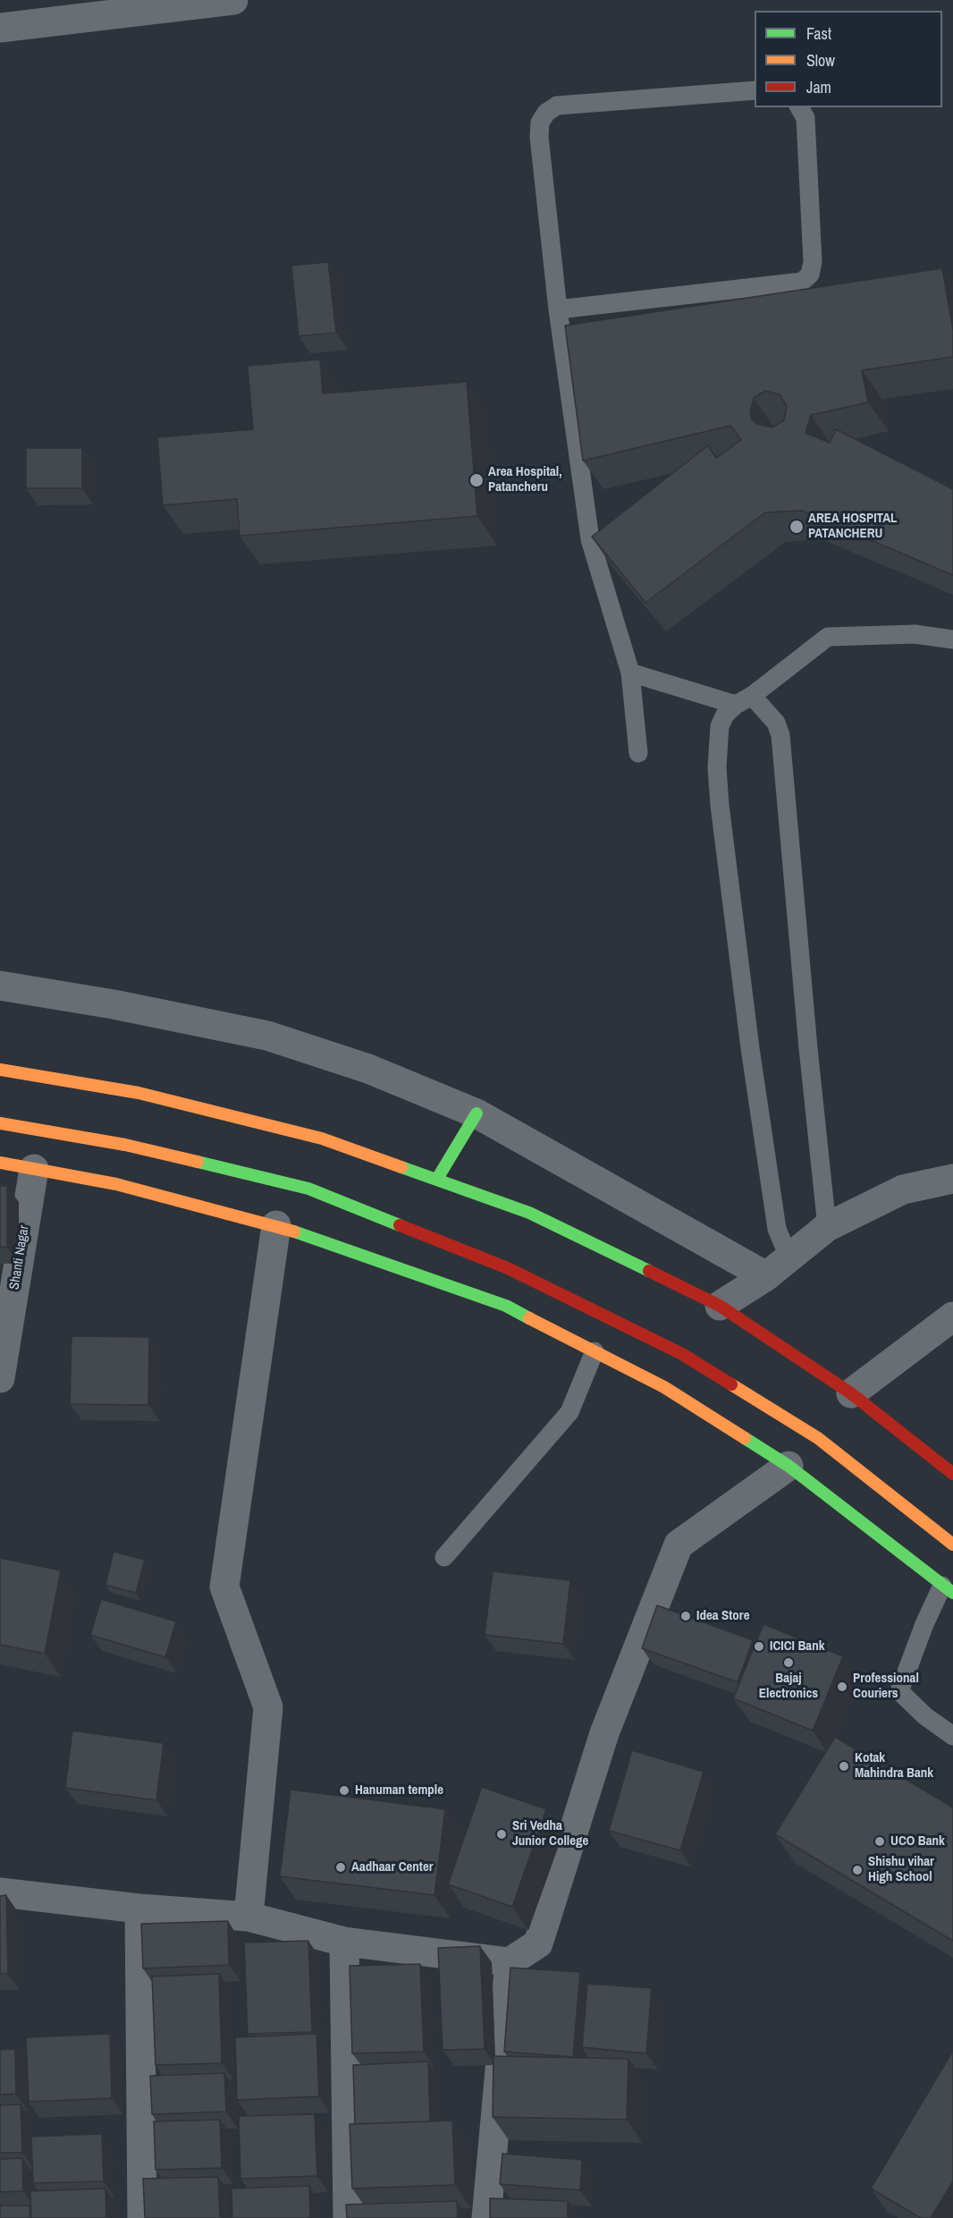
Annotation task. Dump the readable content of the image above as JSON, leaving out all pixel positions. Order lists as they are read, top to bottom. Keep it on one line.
{"streets":{"street":["Shanti Nagar"]},"places":["Area Hospital, Patancheru","AREA HOSPITAL PATANCHERU","Idea Store","ICICI Bank","Bajaj Electronics","Professional Couriers","Kotak Mahindra Bank","Hanuman temple","Sri Vedha Junior College","UCO Bank","Aadhaar Center","Shishu vihar High School"],"legend":["Fast","Slow","Jam"]}
